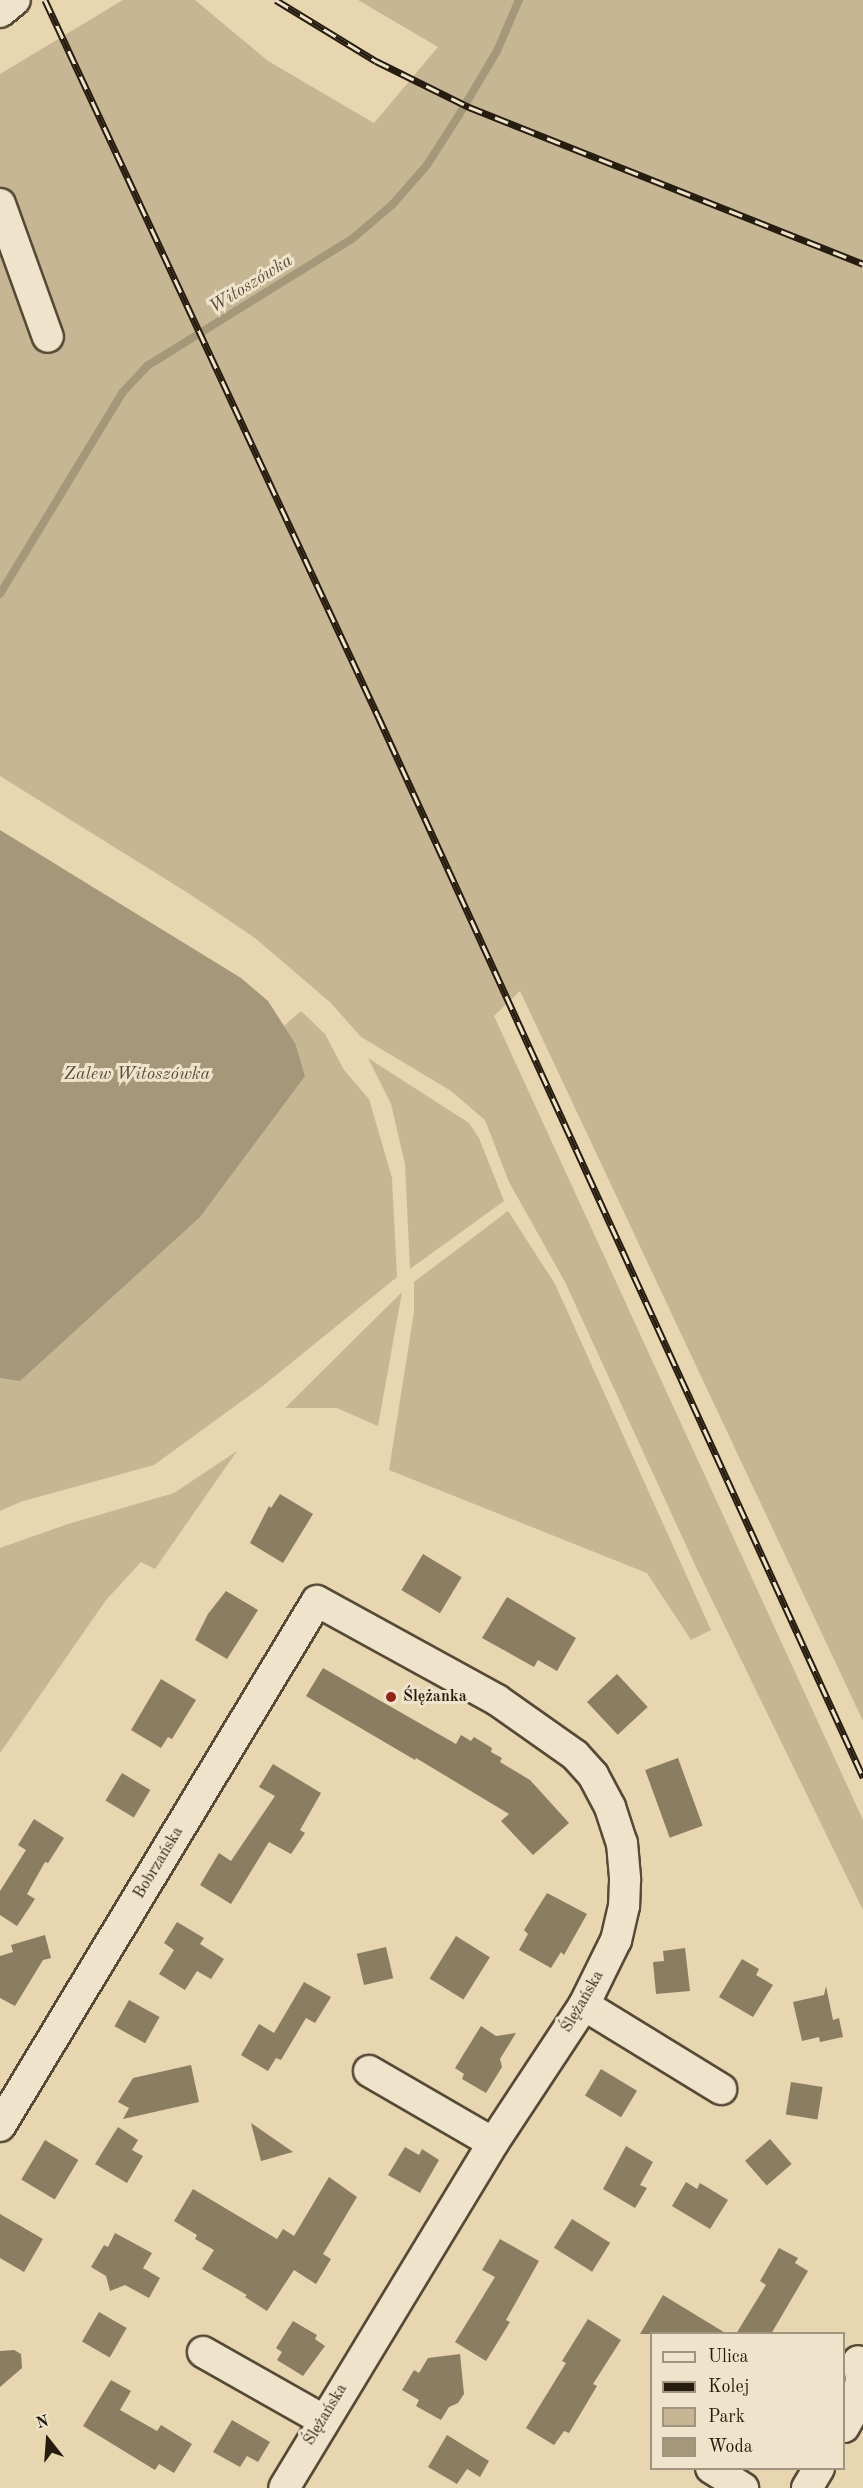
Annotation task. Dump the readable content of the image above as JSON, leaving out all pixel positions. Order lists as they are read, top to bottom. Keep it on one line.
{"streets":{"street":["Bobrzańska","Ślężańska"]},"crossings":[["Bobrzańska","Ślężańska"]],"water":["Witoszówka","Zalew Witoszówka"],"places":["Ślężanka"],"legend":["Ulica","Kolej","Park","Woda"],"north":"top"}
